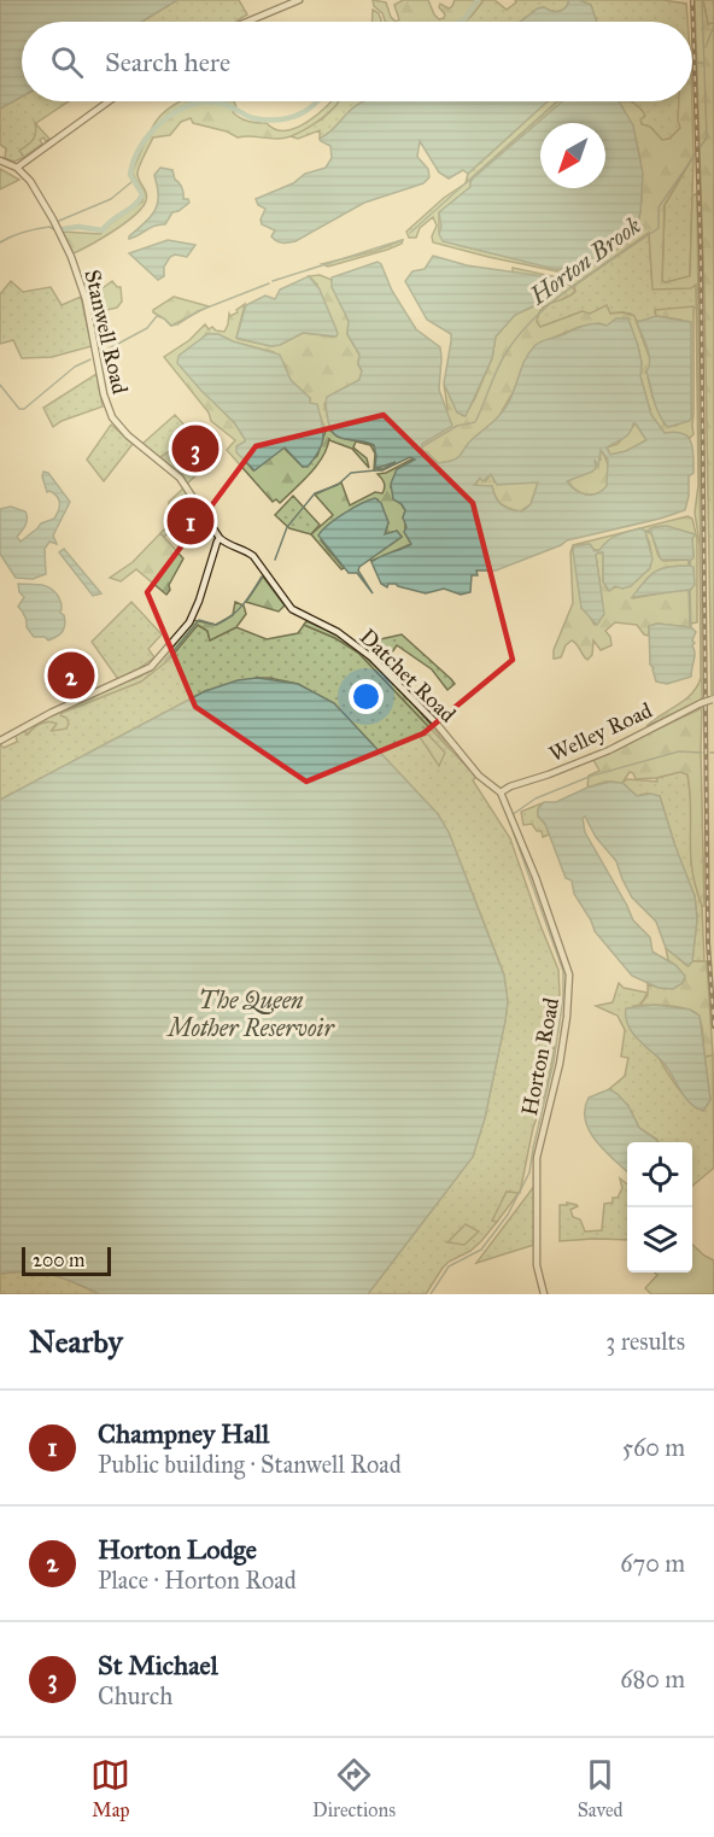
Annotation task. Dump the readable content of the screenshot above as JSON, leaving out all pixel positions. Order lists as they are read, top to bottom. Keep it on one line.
{"streets":{"street":["Stanwell Road","Datchet Road","Welley Road","Horton Road"]},"crossings":[["Stanwell Road","Datchet Road"],["Datchet Road","Welley Road"],["Datchet Road","Horton Road"],["Welley Road","Horton Road"]],"water":["Horton Brook","The Queen Mother Reservoir"],"scale_bar":"200 m","north":"bottom left","page":{"search":"Search here","pins":["3","1","2"],"scale":"200 m","heading":["Nearby","3 results"],"list":[{"mark":"1","name":"Champney Hall","note":"Public building · Stanwell Road","value":"560 m"},{"mark":"2","name":"Horton Lodge","note":"Place · Horton Road","value":"670 m"},{"mark":"3","name":"St Michael","note":"Church","value":"680 m"}],"nav":["Map","Directions","Saved"]}}
